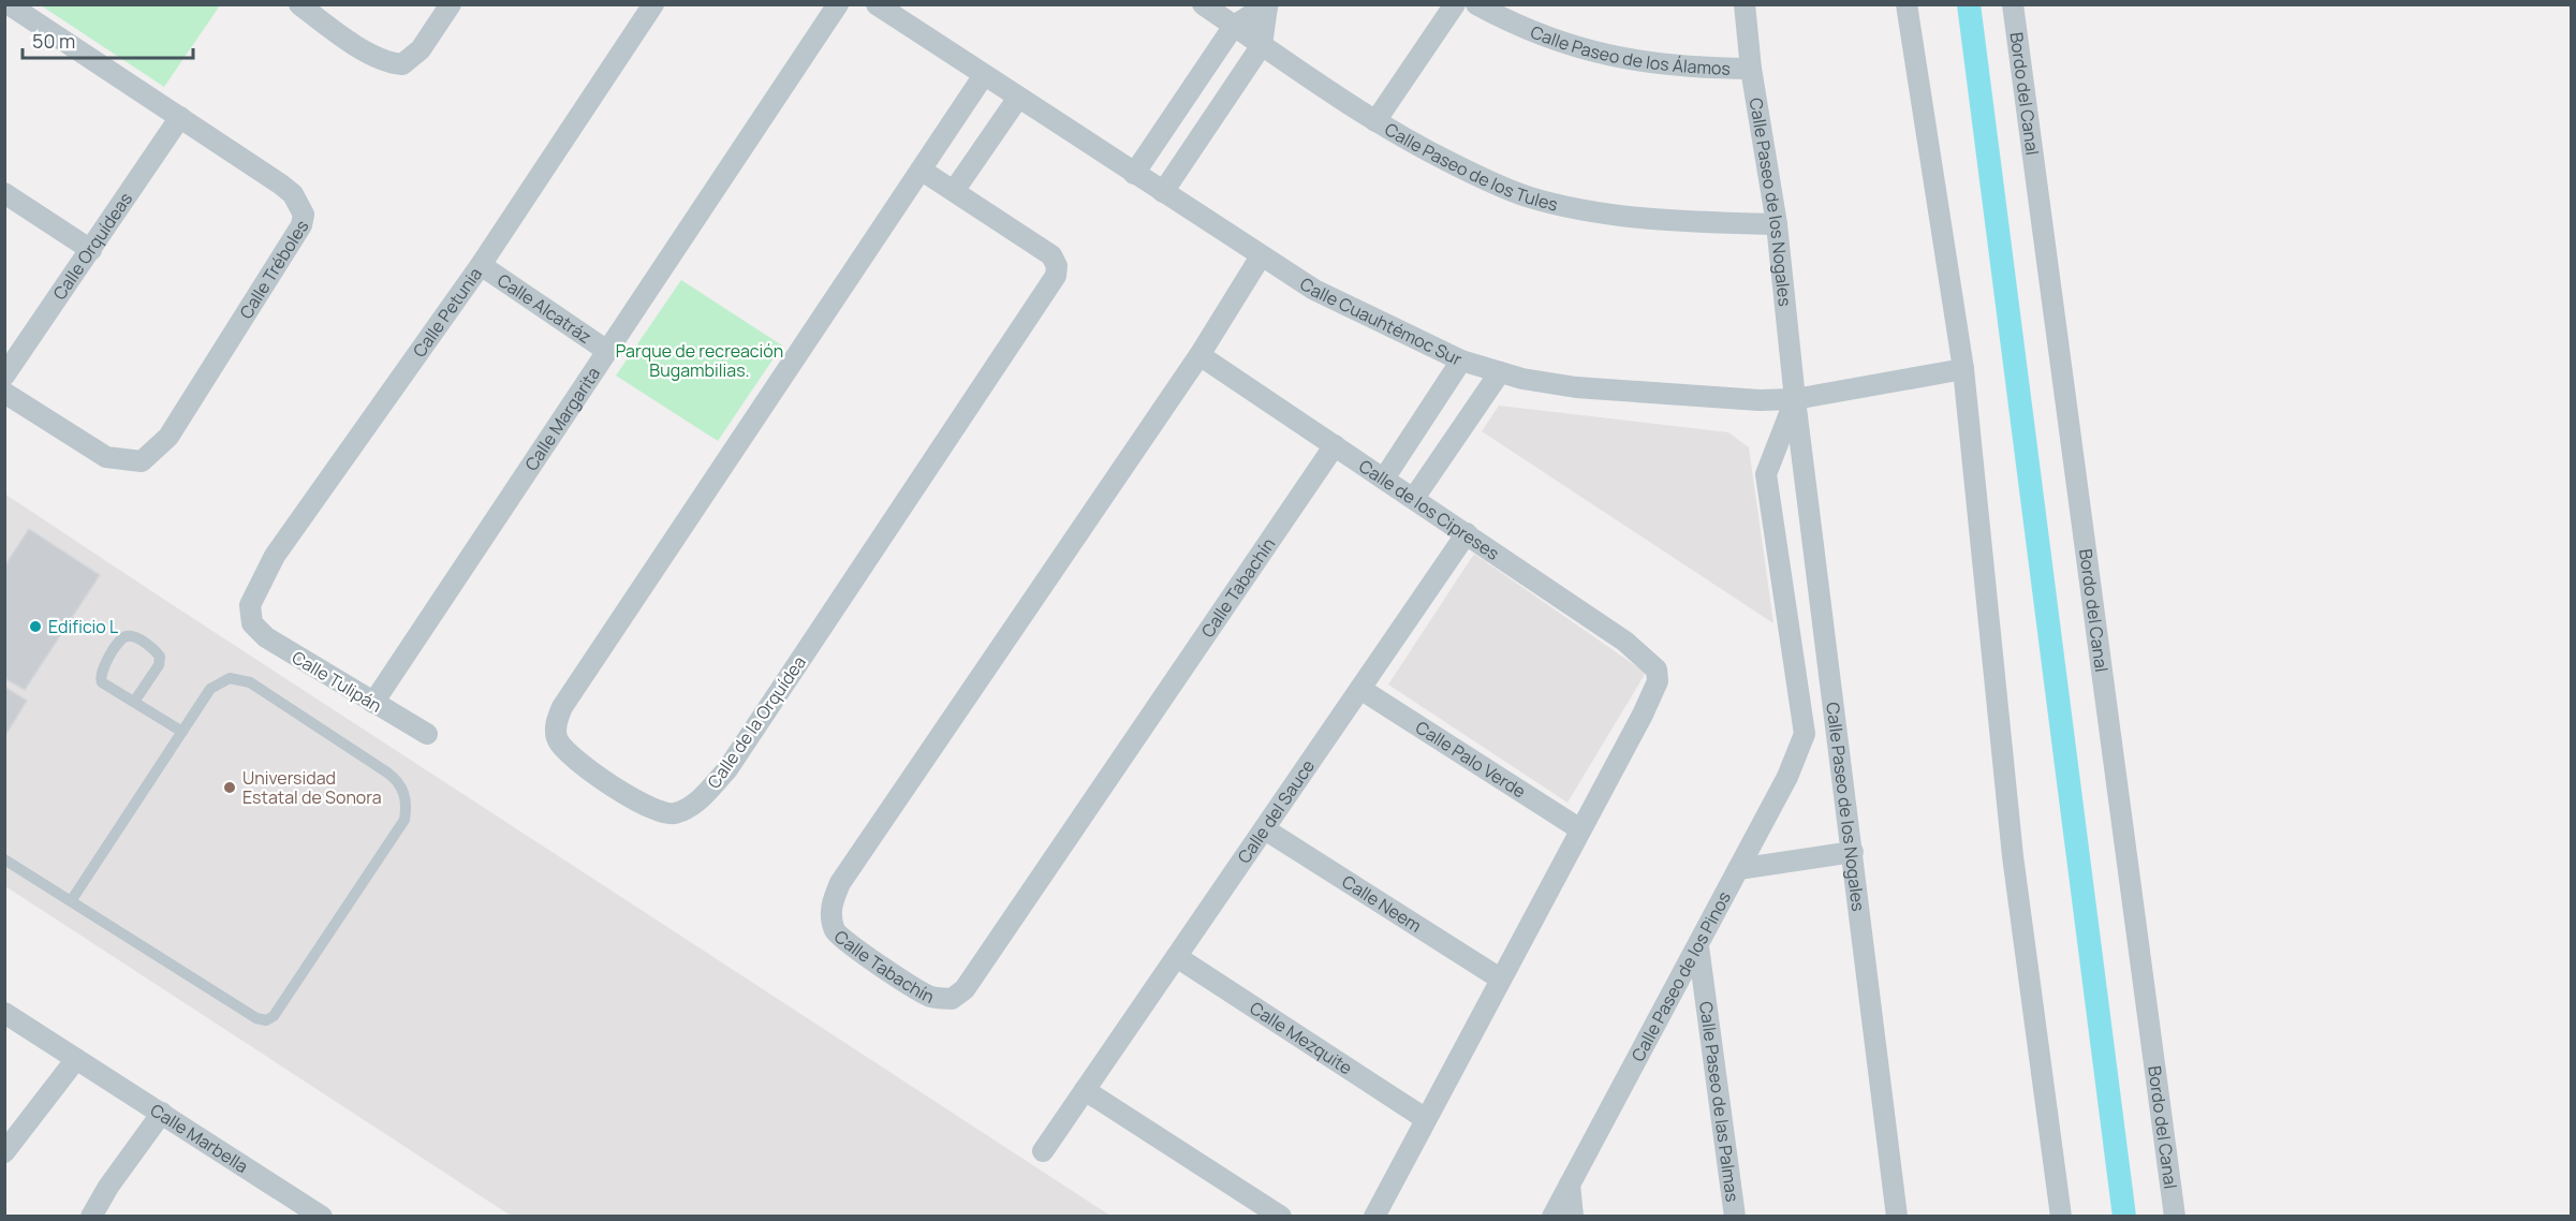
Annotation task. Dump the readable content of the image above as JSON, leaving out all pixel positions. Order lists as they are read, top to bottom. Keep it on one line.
{"streets":{"street":["Calle Paseo de los Álamos","Bordo del Canal","Calle Paseo de los Tules","Calle Paseo de los Nogales","Calle Orquídeas","Calle Tréboles","Calle Alcatráz","Calle Petunia","Calle Cuauhtémoc Sur","Calle Margarita","Calle de los Cipreses","Calle Tabachín","Calle Tulipán","Calle de la Orquídea","Calle Palo Verde","Calle del Sauce","Calle Neem","Calle Paseo de los Pinos","Calle Mezquite","Calle Paseo de las Palmas","Calle Marbella"]},"crossings":[["Calle Paseo de los Álamos","Calle Paseo de los Nogales"],["Calle Paseo de los Tules","Calle Paseo de los Nogales"],["Calle Paseo de los Nogales","Calle Cuauhtémoc Sur"],["Calle Paseo de los Nogales","Calle Paseo de los Pinos"],["Calle Orquídeas","Calle Tréboles"],["Calle Alcatráz","Calle Petunia"],["Calle Alcatráz","Calle Margarita"],["Calle Petunia","Calle Tulipán"],["Calle Cuauhtémoc Sur","Calle de la Orquídea"],["Calle Margarita","Calle Tulipán"],["Calle de los Cipreses","Calle Tabachín"],["Calle de los Cipreses","Calle Palo Verde"],["Calle de los Cipreses","Calle del Sauce"],["Calle Palo Verde","Calle del Sauce"],["Calle del Sauce","Calle Neem"],["Calle del Sauce","Calle Mezquite"],["Calle Paseo de los Pinos","Calle Paseo de las Palmas"]],"parks":["Parque de recreación Bugambilias."],"places":["Edificio L","Universidad Estatal de Sonora"],"scale_bar":"50 m"}
